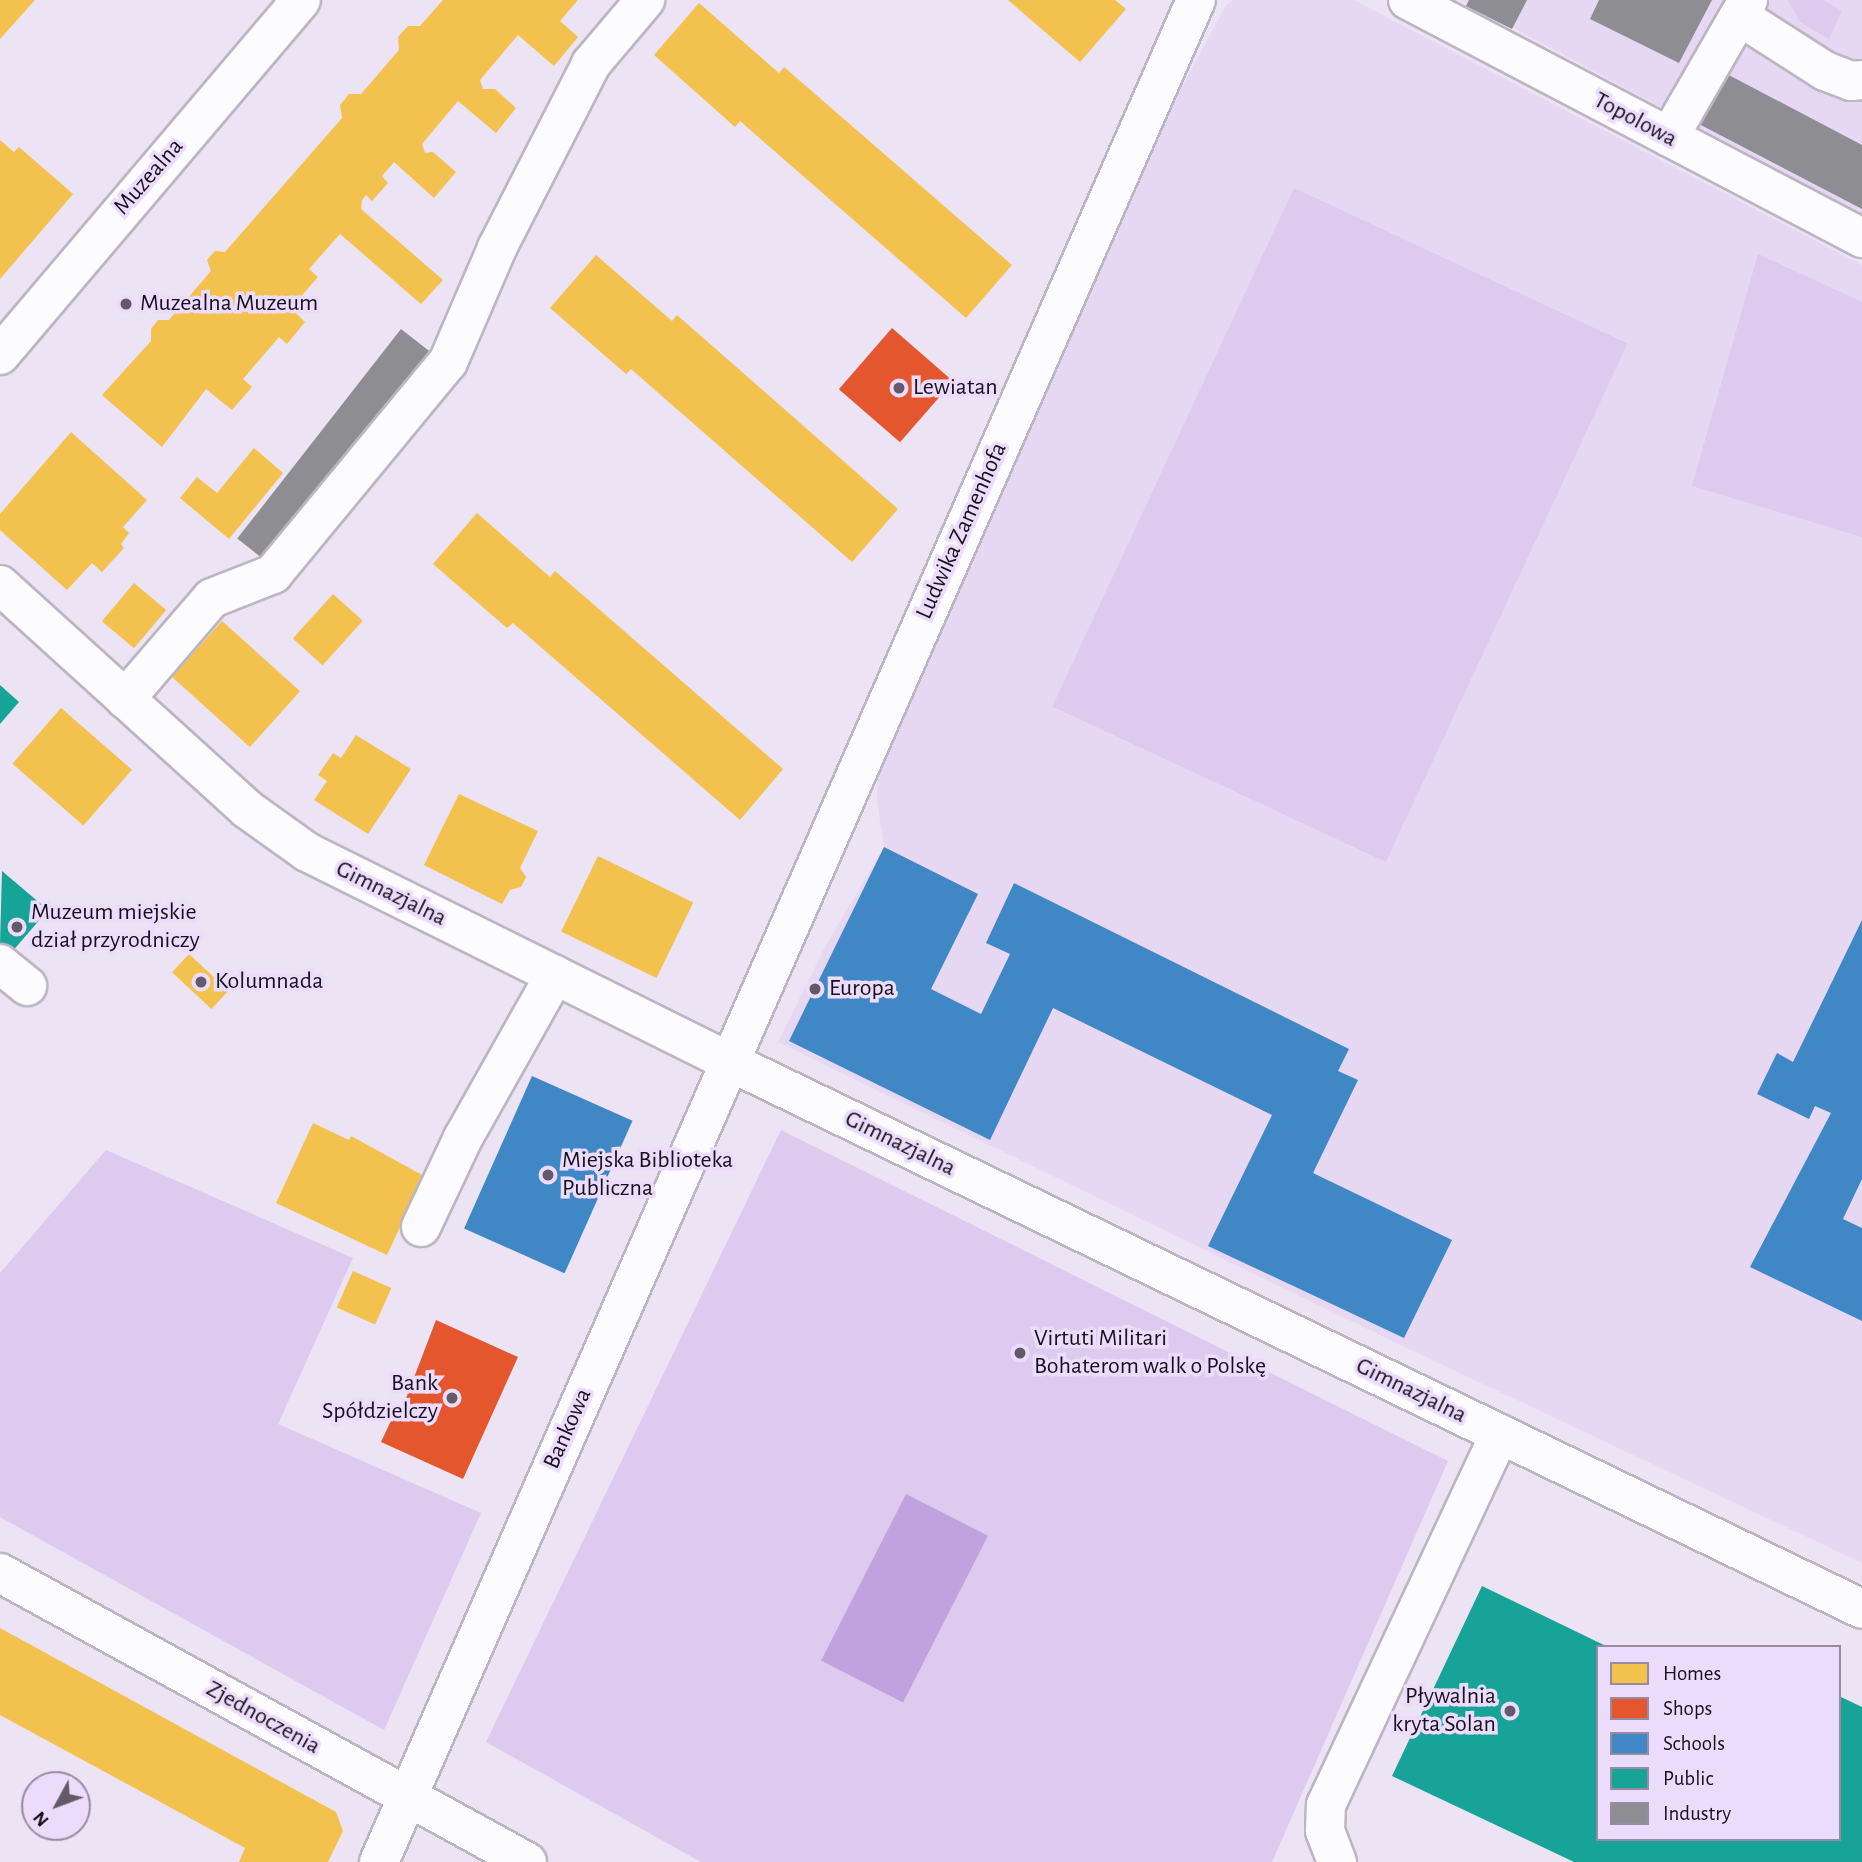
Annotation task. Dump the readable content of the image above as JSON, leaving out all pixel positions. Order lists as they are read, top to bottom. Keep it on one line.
{"streets":{"street":["Topolowa","Muzealna","Ludwika Zamenhofa","Gimnazjalna","Bankowa","Zjednoczenia"]},"crossings":[["Ludwika Zamenhofa","Gimnazjalna"],["Ludwika Zamenhofa","Bankowa"],["Gimnazjalna","Bankowa"],["Bankowa","Zjednoczenia"]],"places":["Muzealna Muzeum","Lewiatan","Muzeum miejskie dział przyrodniczy","Kolumnada","Europa","Miejska Biblioteka Publiczna","Virtuti Militari Bohaterom walk o Polskę","Bank Spółdzielczy","Pływalnia kryta Solan"],"legend":["Homes","Shops","Schools","Public","Industry"],"north":"bottom left"}
